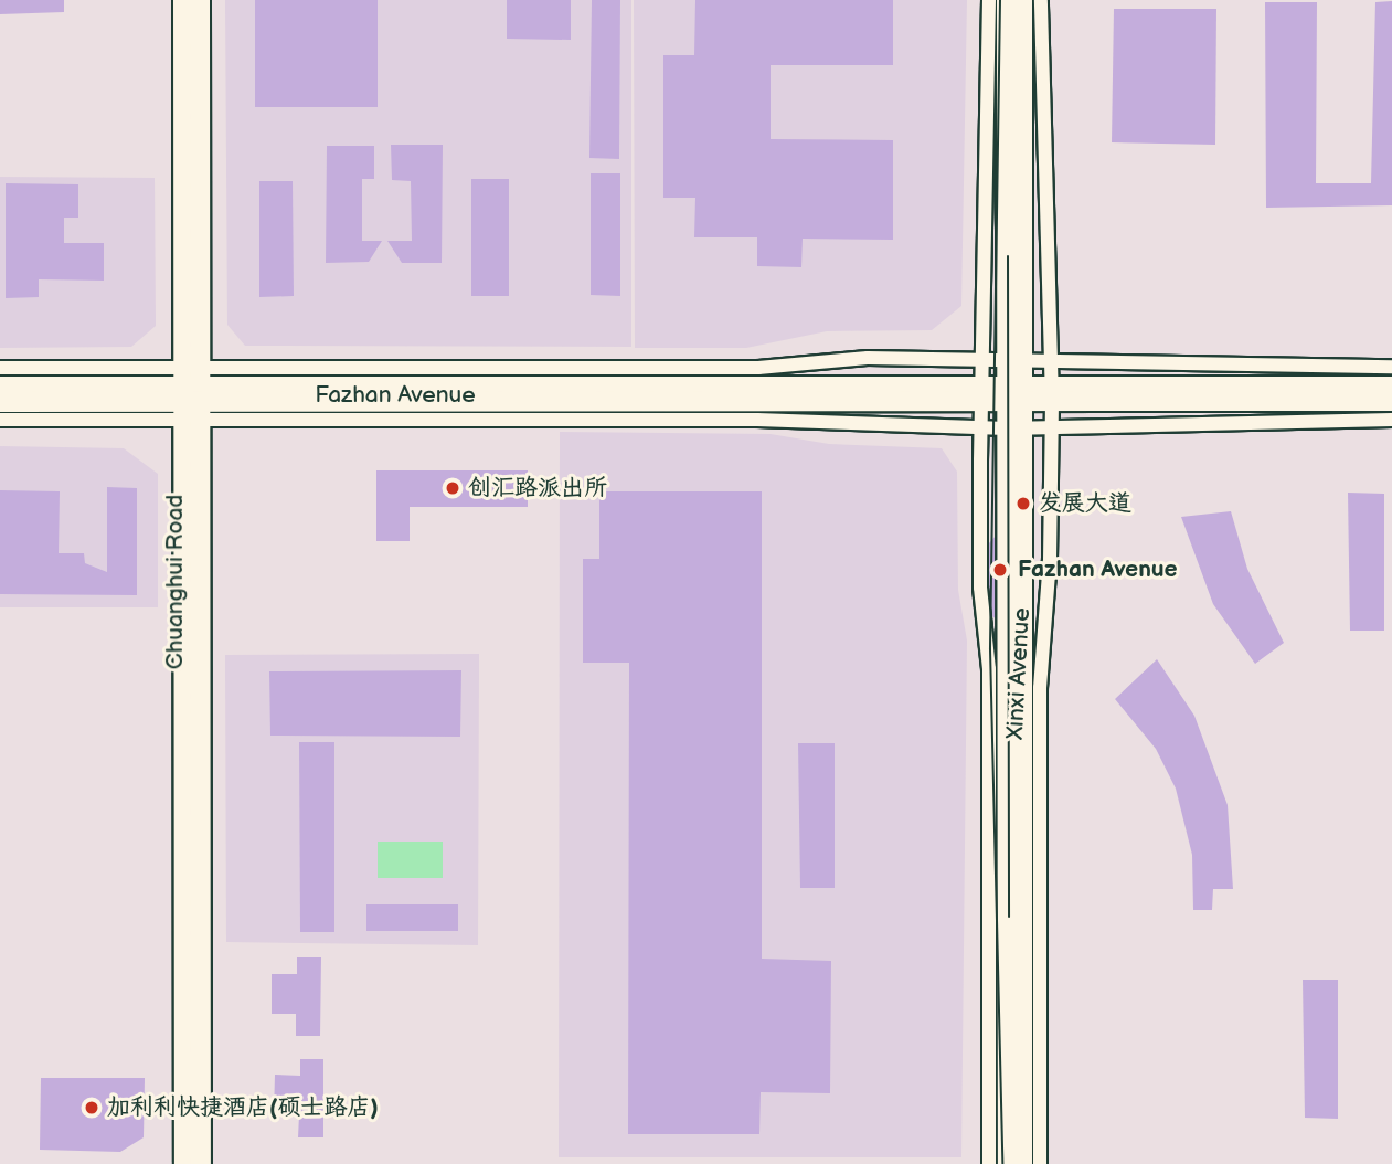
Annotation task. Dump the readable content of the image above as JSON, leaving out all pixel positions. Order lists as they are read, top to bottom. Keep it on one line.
{"streets":{"street":["Fazhan Avenue","Chuanghui Road","Xinxi Avenue"]},"crossings":[["Fazhan Avenue","Chuanghui Road"],["Fazhan Avenue","Xinxi Avenue"]],"places":["创汇路派出所","发展大道","Fazhan Avenue","加利利快捷酒店(硕士路店)"]}
